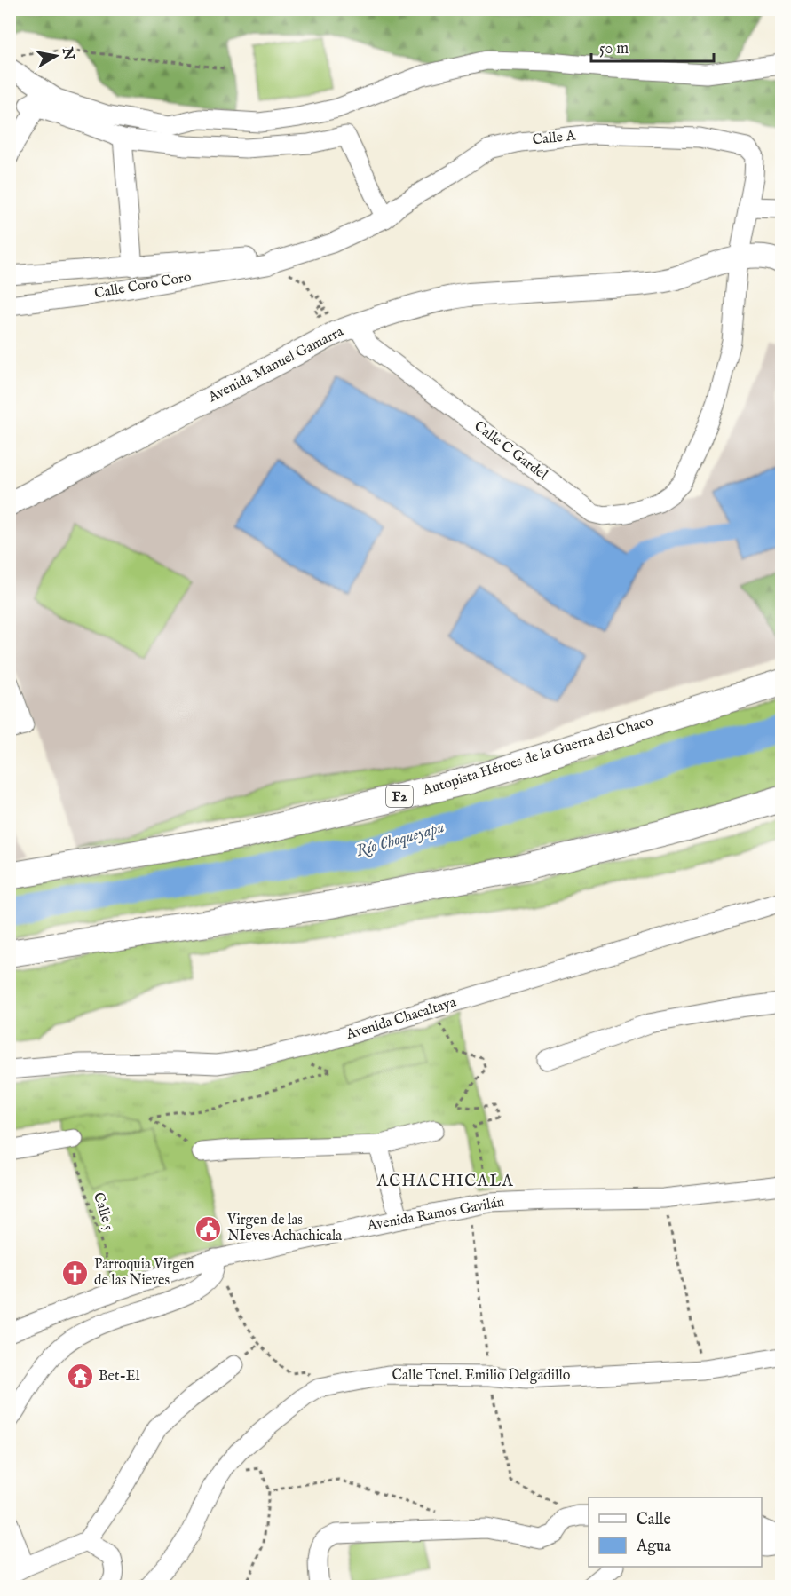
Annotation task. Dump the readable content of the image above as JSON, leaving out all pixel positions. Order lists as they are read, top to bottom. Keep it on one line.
{"streets":{"highway":["Autopista Héroes de la Guerra del Chaco","F2"],"main road":["Avenida Manuel Gamarra"],"street":["Calle A","Calle Coro Coro","Calle C Gardel","Avenida Chacaltaya","Avenida Ramos Gavilán","Calle Tcnel. Emilio Delgadillo"],"path":["Calle 5"]},"crossings":[["Calle A","Calle Coro Coro"],["Calle A","Avenida Manuel Gamarra"],["Calle A","Calle C Gardel"],["Avenida Manuel Gamarra","Calle C Gardel"],["Calle 5","Avenida Ramos Gavilán"]],"districts":["ACHACHICALA"],"water":["Río Choqueyapu"],"places":{"public building":["Virgen de las NIeves Achachicala"],"church":["Parroquia Virgen de las Nieves"],"temple":["Bet-El"]},"legend":["Calle","Agua"],"scale_bar":"50 m","north":"right"}
